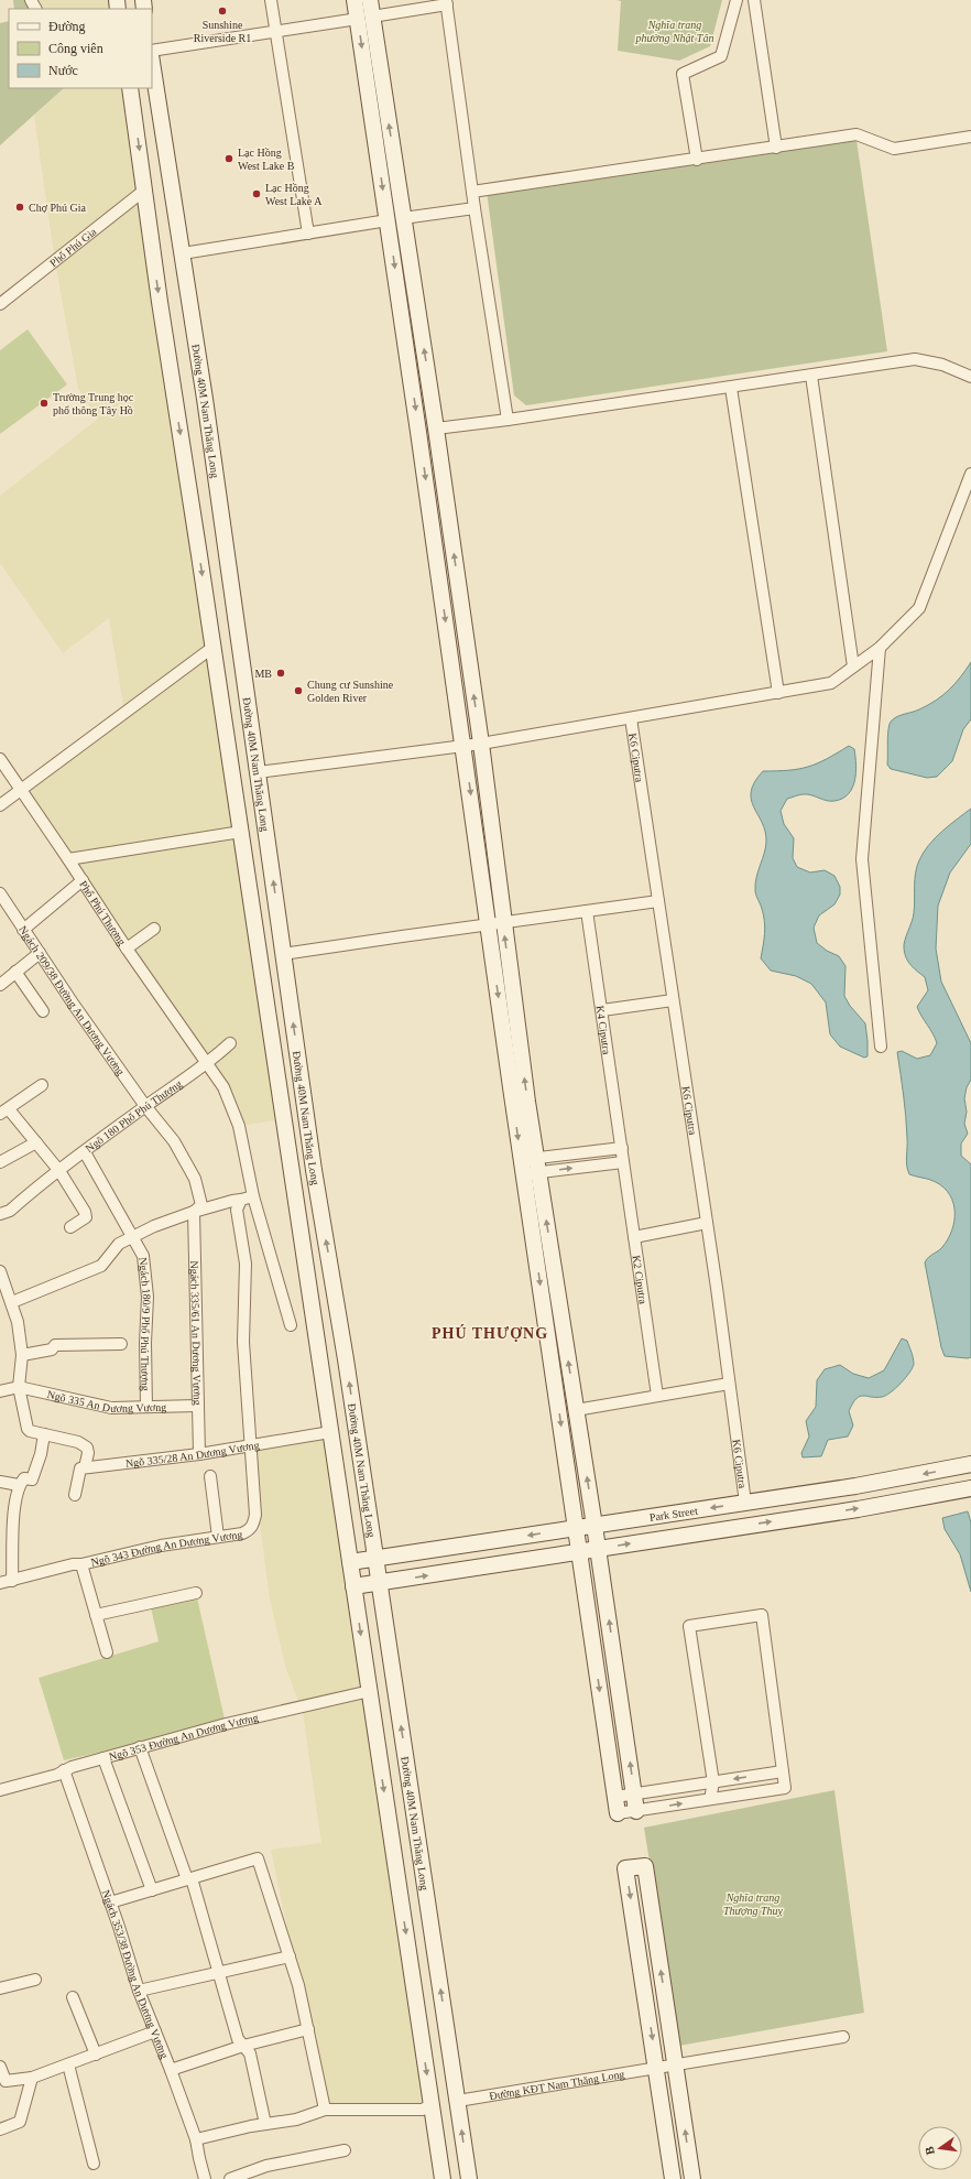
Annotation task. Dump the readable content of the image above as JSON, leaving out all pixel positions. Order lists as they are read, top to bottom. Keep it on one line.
{"streets":{"street":["Phố Phú Gia","Đường 40M Nam Thăng Long","K6 Ciputra","Phố Phú Thượng","Ngách 209/38 Đường An Dương Vương","K4 Ciputra","Ngõ 180 Phố Phú Thượng","K2 Ciputra","Ngách 180/9 Phố Phú Thượng","Ngách 335/61 An Dương Vương","Ngõ 335 An Dương Vương","Ngõ 335/28 An Dương Vương","Park Street","Ngõ 343 Đường An Dương Vương","Ngõ 353 Đường An Dương Vương","Ngách 353/38 Đường An Dương Vương","Đường KĐT Nam Thăng Long"]},"crossings":[["Phố Phú Gia","Đường 40M Nam Thăng Long"],["Đường 40M Nam Thăng Long","Ngõ 335/28 An Dương Vương"],["Đường 40M Nam Thăng Long","Park Street"],["Đường 40M Nam Thăng Long","Ngõ 353 Đường An Dương Vương"],["Đường 40M Nam Thăng Long","Đường KĐT Nam Thăng Long"],["K6 Ciputra","Park Street"],["Phố Phú Thượng","Ngõ 180 Phố Phú Thượng"],["Ngách 209/38 Đường An Dương Vương","Ngõ 180 Phố Phú Thượng"],["Ngách 209/38 Đường An Dương Vương","Ngách 335/61 An Dương Vương"],["K4 Ciputra","K2 Ciputra"],["Ngõ 180 Phố Phú Thượng","Ngách 180/9 Phố Phú Thượng"],["Ngách 180/9 Phố Phú Thượng","Ngõ 335 An Dương Vương"],["Ngách 335/61 An Dương Vương","Ngõ 335 An Dương Vương"],["Ngách 335/61 An Dương Vương","Ngõ 335/28 An Dương Vương"],["Ngõ 335/28 An Dương Vương","Ngõ 343 Đường An Dương Vương"],["Ngõ 353 Đường An Dương Vương","Ngách 353/38 Đường An Dương Vương"]],"districts":["PHÚ THƯỢNG"],"parks":["Nghĩa trang phường Nhật Tân","Nghĩa trang Thượng Thuỵ"],"places":["Sunshine Riverside R1","Lạc Hồng West Lake B","Lạc Hồng West Lake A","Chợ Phú Gia","Trường Trung học phổ thông Tây Hồ","MB","Chung cư Sunshine Golden River"],"legend":["Đường","Công viên","Nước"],"north":"left"}
